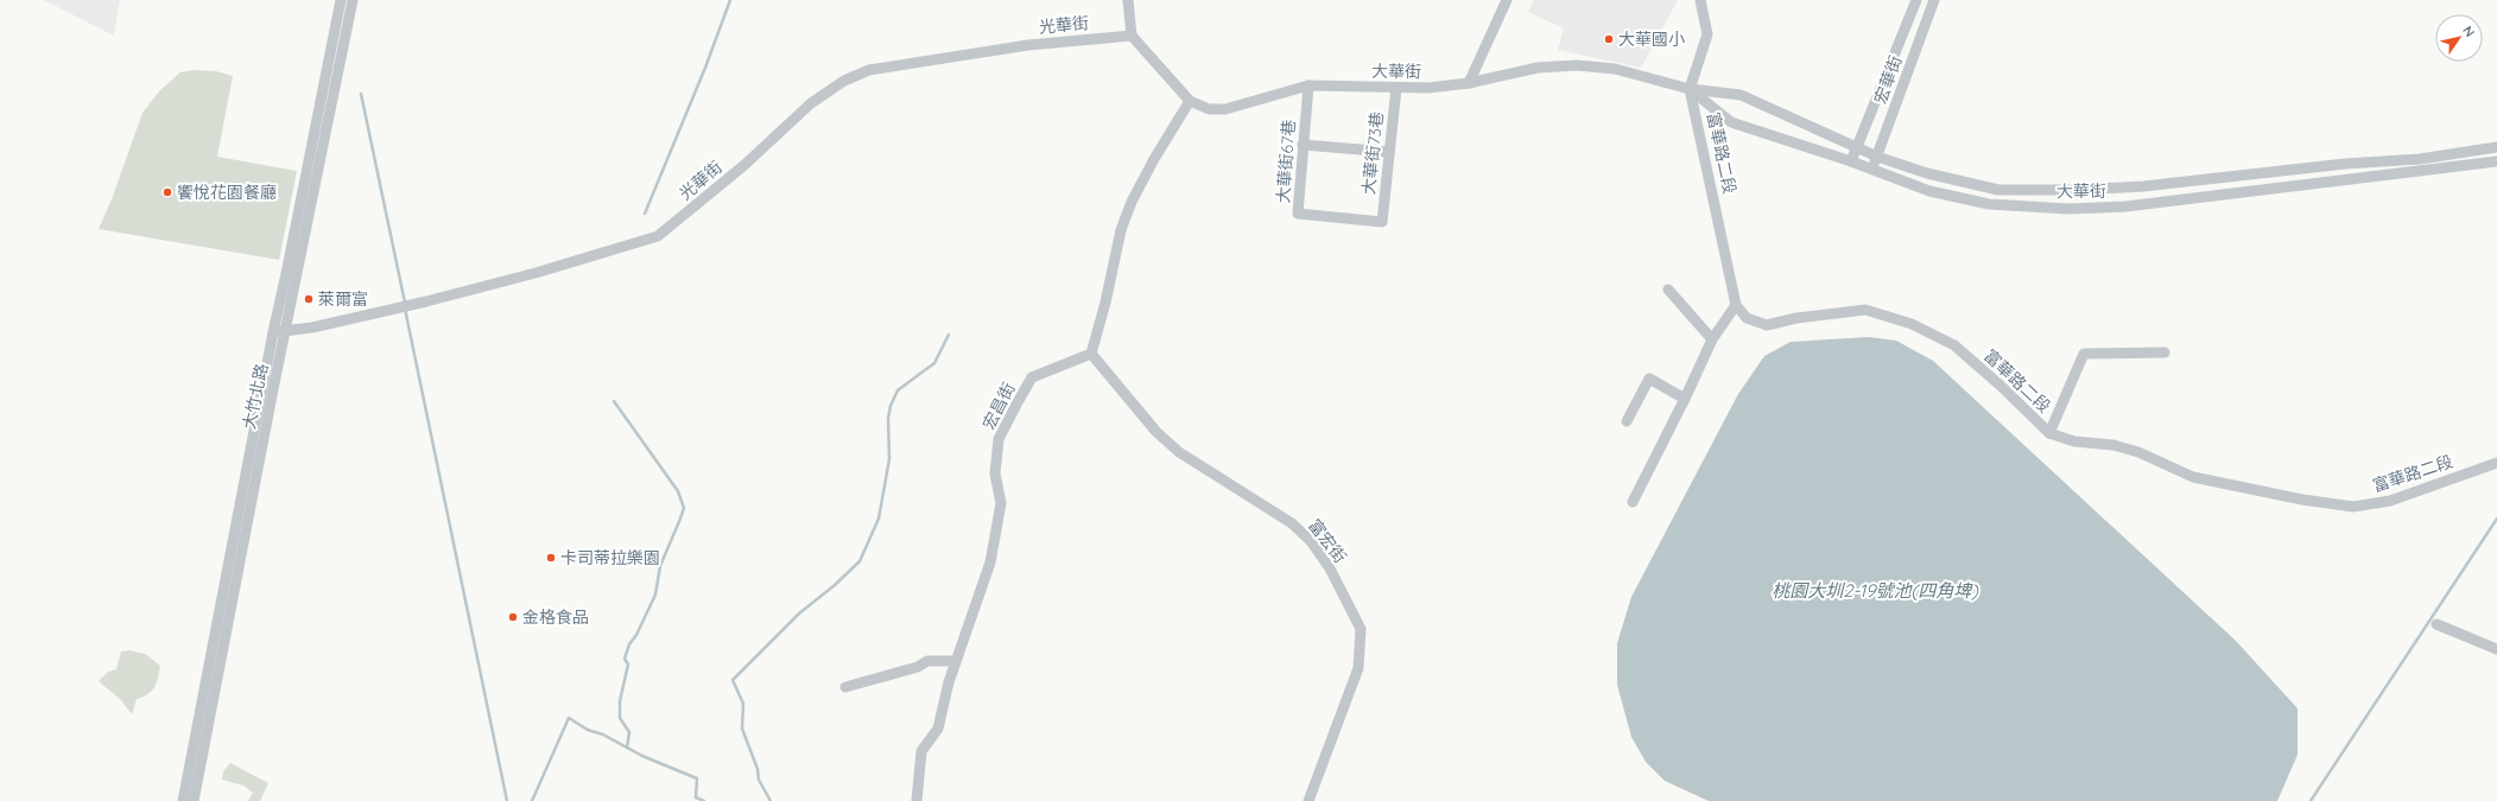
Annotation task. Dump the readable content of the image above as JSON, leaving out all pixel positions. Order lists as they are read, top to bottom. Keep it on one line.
{"streets":{"street":["光華街","大華街","宏華街","大華街73巷","富華路二段","大華街67巷","大竹北路","宏昌街","富宏街"]},"crossings":[["光華街","大華街"],["光華街","大竹北路"],["大華街","宏華街"],["大華街","大華街73巷"],["大華街","富華路二段"],["大華街","大華街67巷"],["大華街73巷","大華街67巷"],["宏昌街","富宏街"]],"water":["桃園大圳2-19號池(四角埤)"],"places":["大華國小","饗悅花園餐廳","萊爾富","卡司蒂拉樂園","金格食品"],"north":"top right"}
